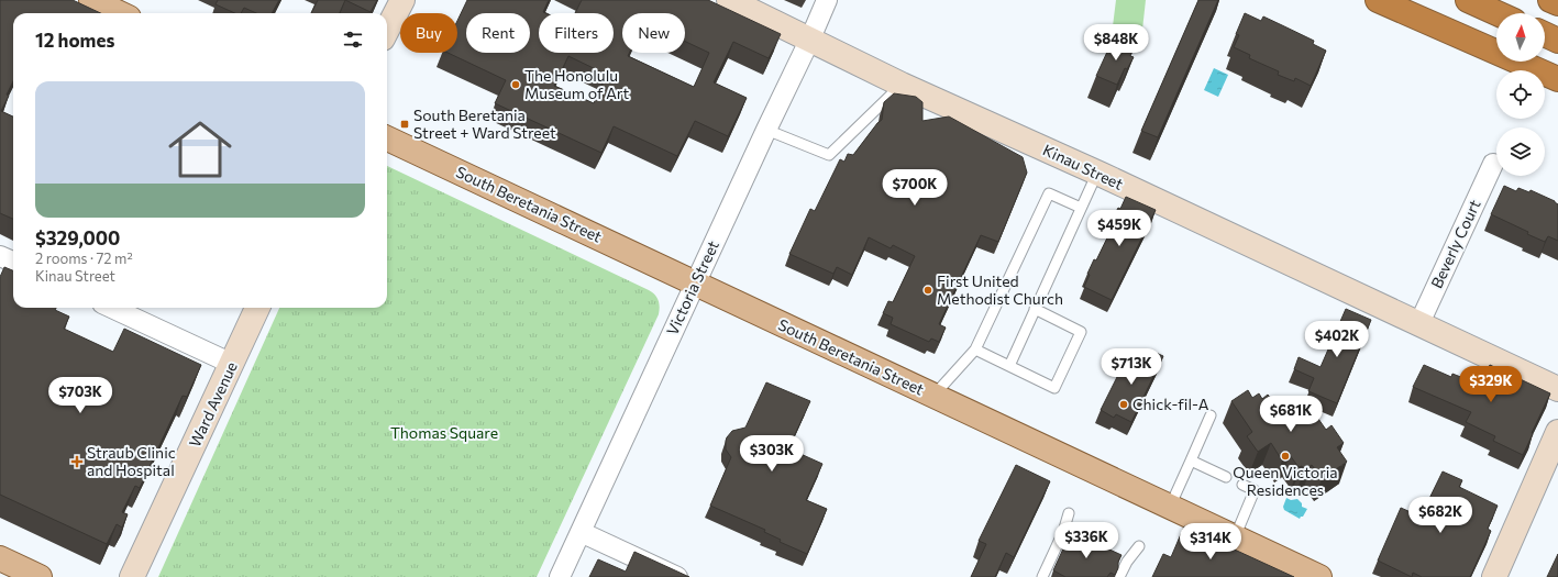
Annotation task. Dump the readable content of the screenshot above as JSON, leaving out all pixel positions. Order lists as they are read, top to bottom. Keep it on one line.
{"streets":{"main road":["Kinau Street","South Beretania Street","Ward Avenue"],"street":["Beverly Court","Victoria Street"]},"crossings":[["Kinau Street","Beverly Court"],["Kinau Street","Victoria Street"],["South Beretania Street","Victoria Street"]],"parks":["Thomas Square"],"places":{"other":["The Honolulu Museum of Art","First United Methodist Church","Chick-fil-A","Queen Victoria Residences"],"transit":["South Beretania Street + Ward Street"],"health":["Straub Clinic and Hospital"]},"north":"top","page":{"chip":["Buy","Rent","Filters","New"],"heading":"12 homes","price":["$848K","$700K","$459K","$402K","$713K","$329K","$703K","$681K","$303K","$682K","$336K","$314K"],"list":[{"name":"$329,000","note":"2 rooms · 72 m² · Kinau Street"}]}}
